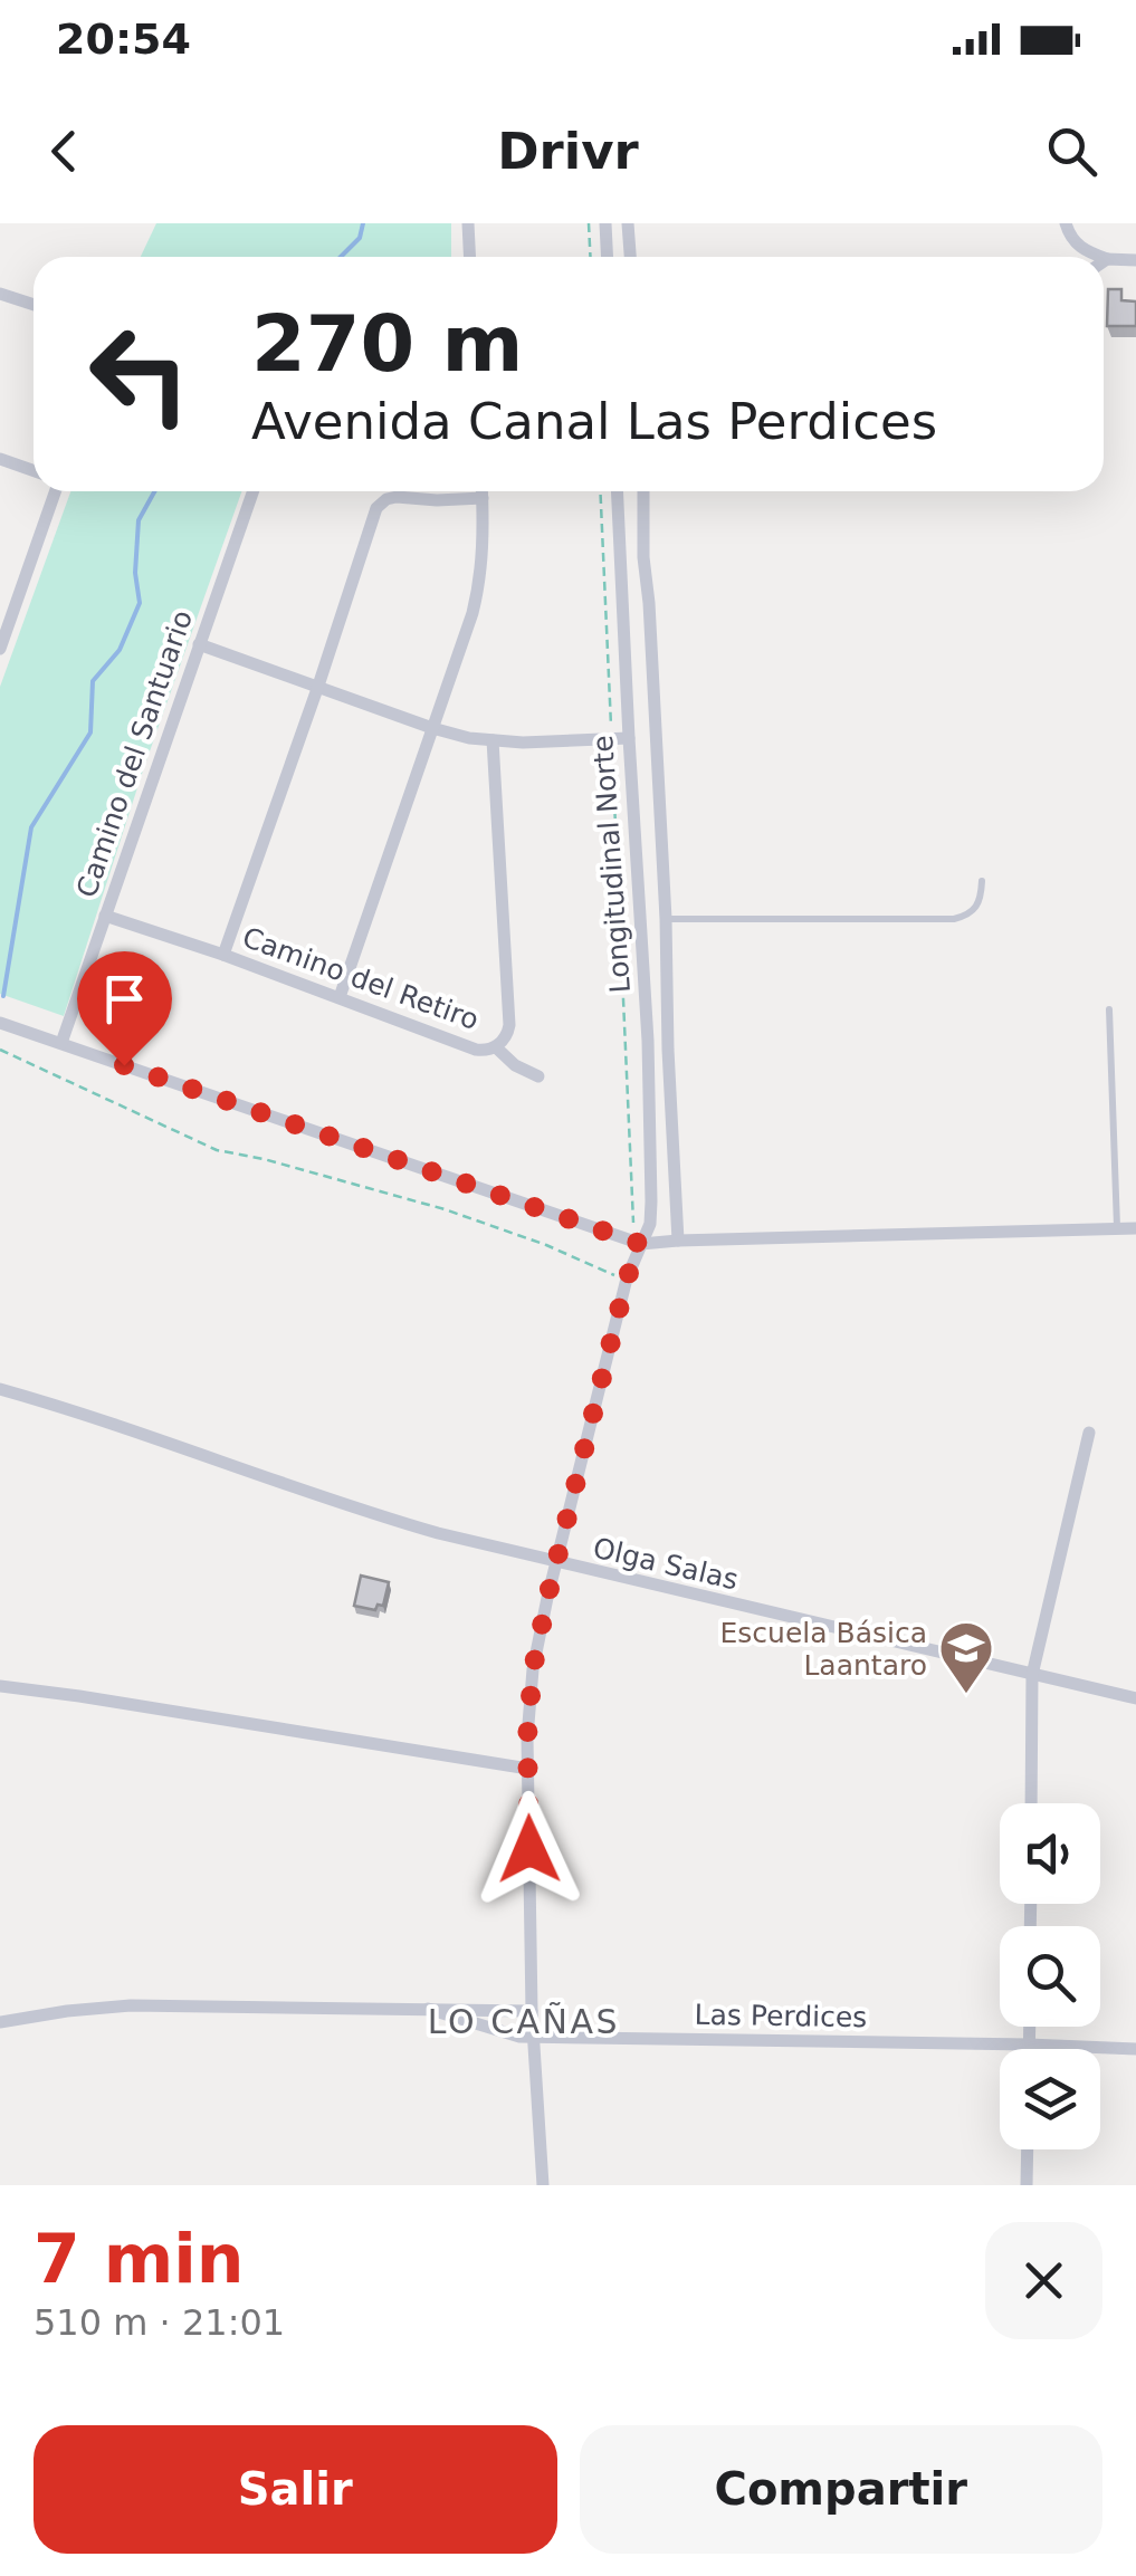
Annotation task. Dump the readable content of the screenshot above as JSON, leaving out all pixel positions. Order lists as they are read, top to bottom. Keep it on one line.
{"streets":{"street":["Camino del Santuario","Longitudinal Norte","Camino del Retiro","Olga Salas","Las Perdices"]},"crossings":[["Camino del Santuario","Camino del Retiro"],["Longitudinal Norte","Olga Salas"],["Longitudinal Norte","Las Perdices"]],"districts":["LO CAÑAS"],"places":{"school or university":["Escuela Básica Laantaro"]},"page":{"status":"20:54","header":"Drivr","turn":["270 m","Avenida Canal Las Perdices"],"heading":["7 min","510 m · 21:01"],"buttons":["Salir","Compartir"]}}
